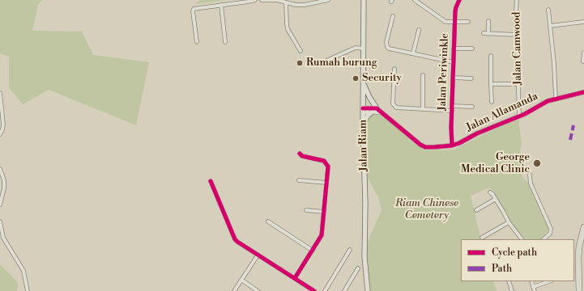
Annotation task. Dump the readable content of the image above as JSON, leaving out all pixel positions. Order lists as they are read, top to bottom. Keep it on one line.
{"streets":{"main road":["Jalan Riam"],"street":["Jalan Camwood","Jalan Periwinkle","Jalan Allamanda"]},"crossings":[["Jalan Camwood","Jalan Allamanda"],["Jalan Periwinkle","Jalan Allamanda"]],"parks":["Riam Chinese Cemetery"],"places":["Rumah burung","Security","George Medical Clinic"],"legend":["Cycle path","Path"]}
